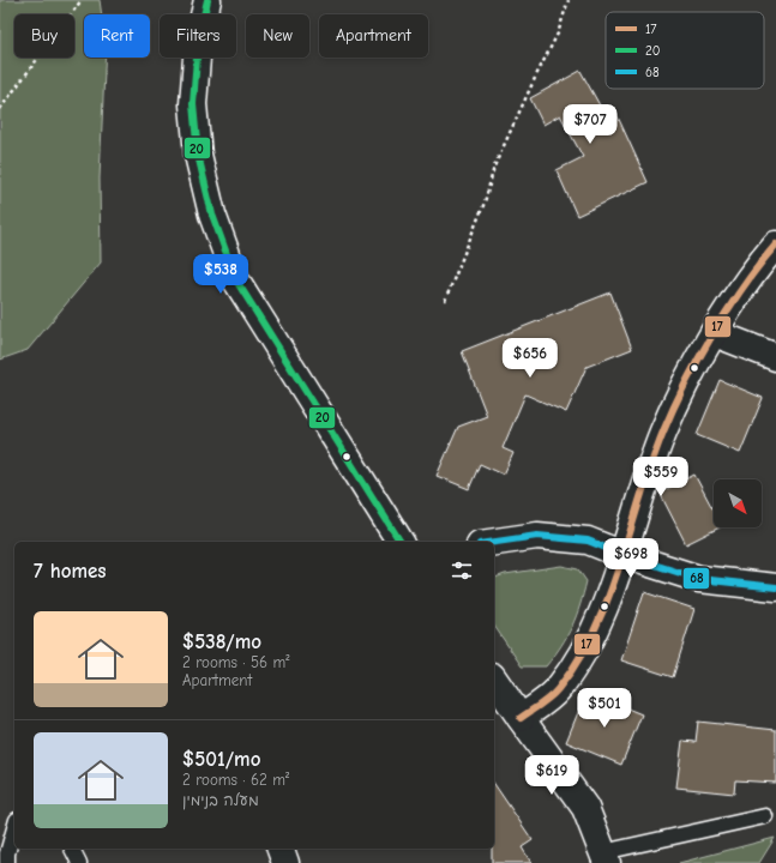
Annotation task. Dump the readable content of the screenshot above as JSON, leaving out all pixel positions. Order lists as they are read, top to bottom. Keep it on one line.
{"lines":["transit line 20","transit line 17","transit line 68"],"legend":["17","20","68"],"north":"bottom right","page":{"chip":["Buy","Rent","Filters","New","Apartment"],"price":["$707","$538","$656","$559","$698","$501","$619"],"heading":"7 homes","list":[{"name":"$538/mo","note":"2 rooms · 56 m² · Apartment"},{"name":"$501/mo","note":"2 rooms · 62 m² · מעלה בנימין"}]}}
